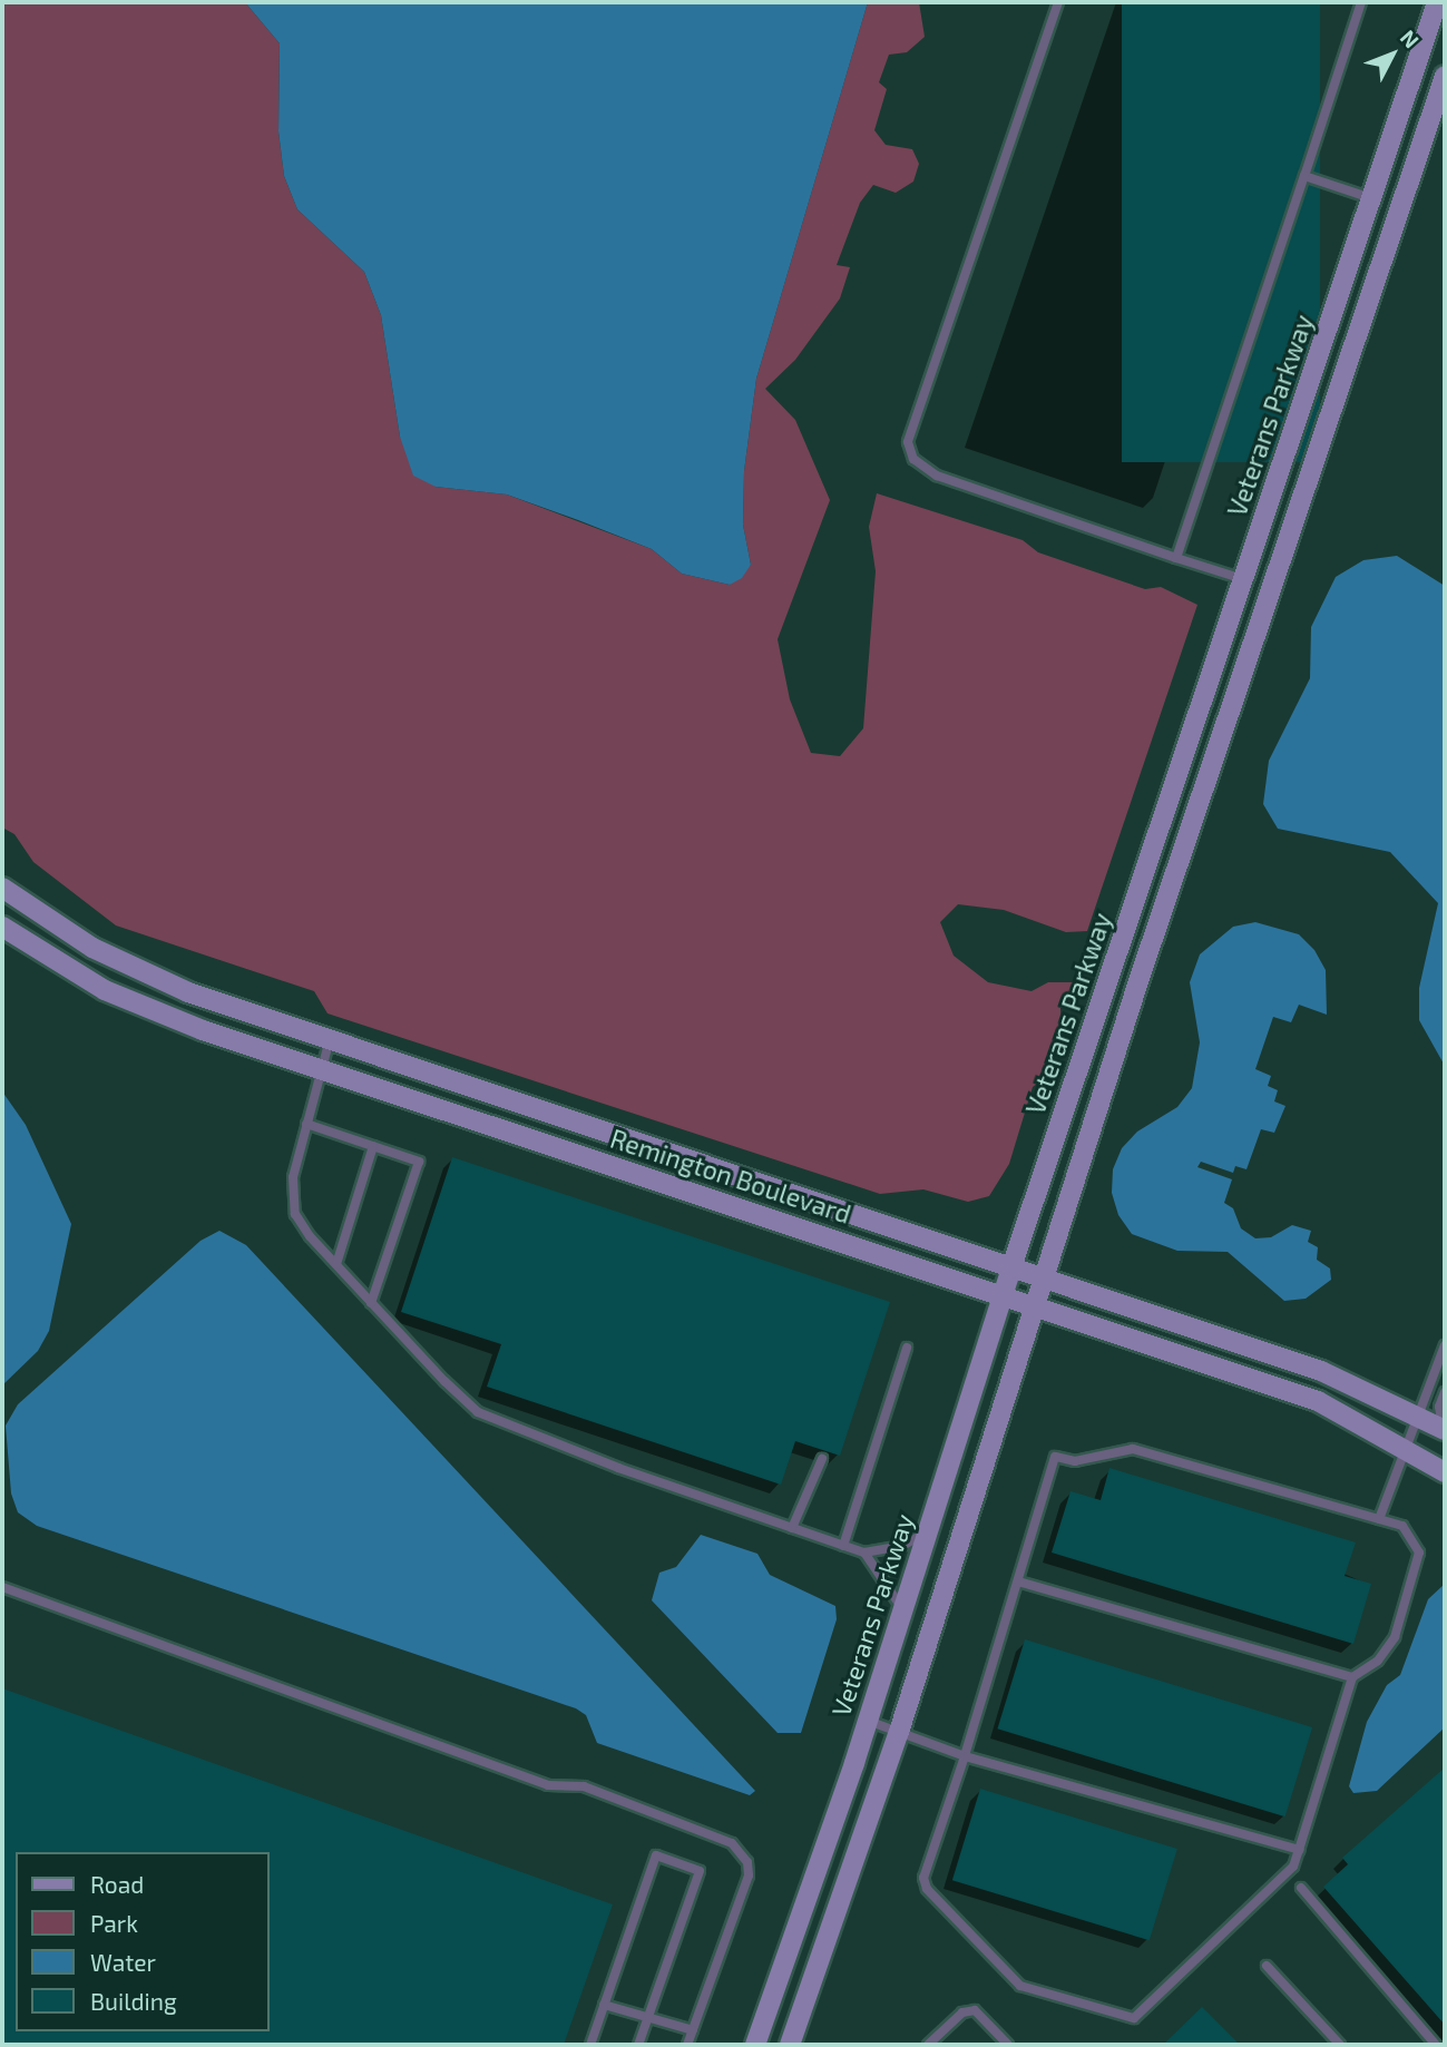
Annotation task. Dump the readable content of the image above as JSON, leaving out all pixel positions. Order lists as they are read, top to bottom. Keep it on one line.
{"streets":{"main road":["Veterans Parkway","Remington Boulevard"]},"crossings":[["Veterans Parkway","Remington Boulevard"]],"legend":["Road","Park","Water","Building"],"north":"top right"}
